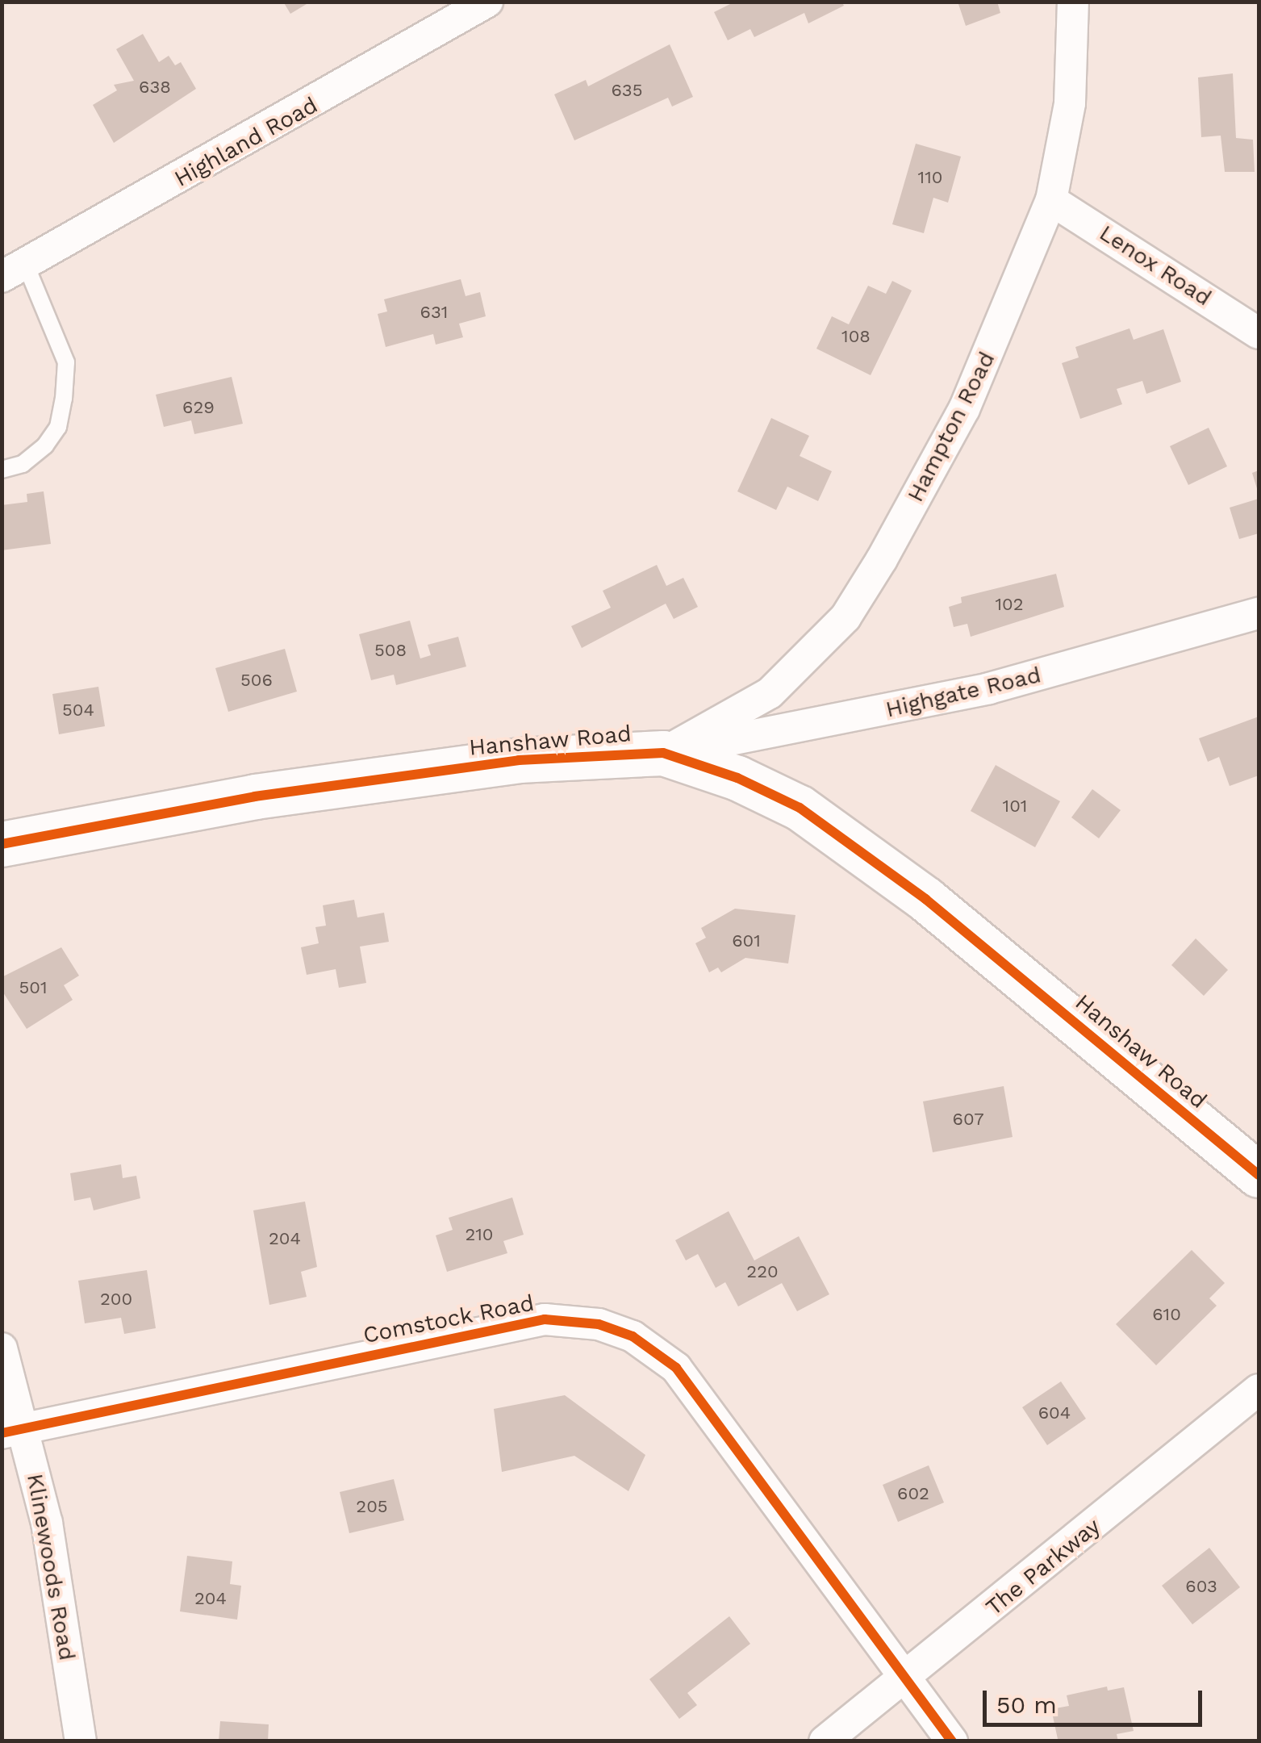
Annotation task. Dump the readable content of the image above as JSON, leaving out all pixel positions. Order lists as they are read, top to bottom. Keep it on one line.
{"streets":{"street":["Highland Road","Lenox Road","Hampton Road","Highgate Road","Hanshaw Road","Comstock Road","Klinewoods Road","The Parkway"]},"crossings":[["Lenox Road","Hampton Road"],["Hampton Road","Highgate Road"],["Hampton Road","Hanshaw Road"],["Highgate Road","Hanshaw Road"],["Comstock Road","Klinewoods Road"],["Comstock Road","The Parkway"]],"house_numbers":["638","635","110","631","108","629","102","508","506","504","101","601","501","607","210","204","220","200","610","604","602","205","603","204"],"scale_bar":"50 m"}
